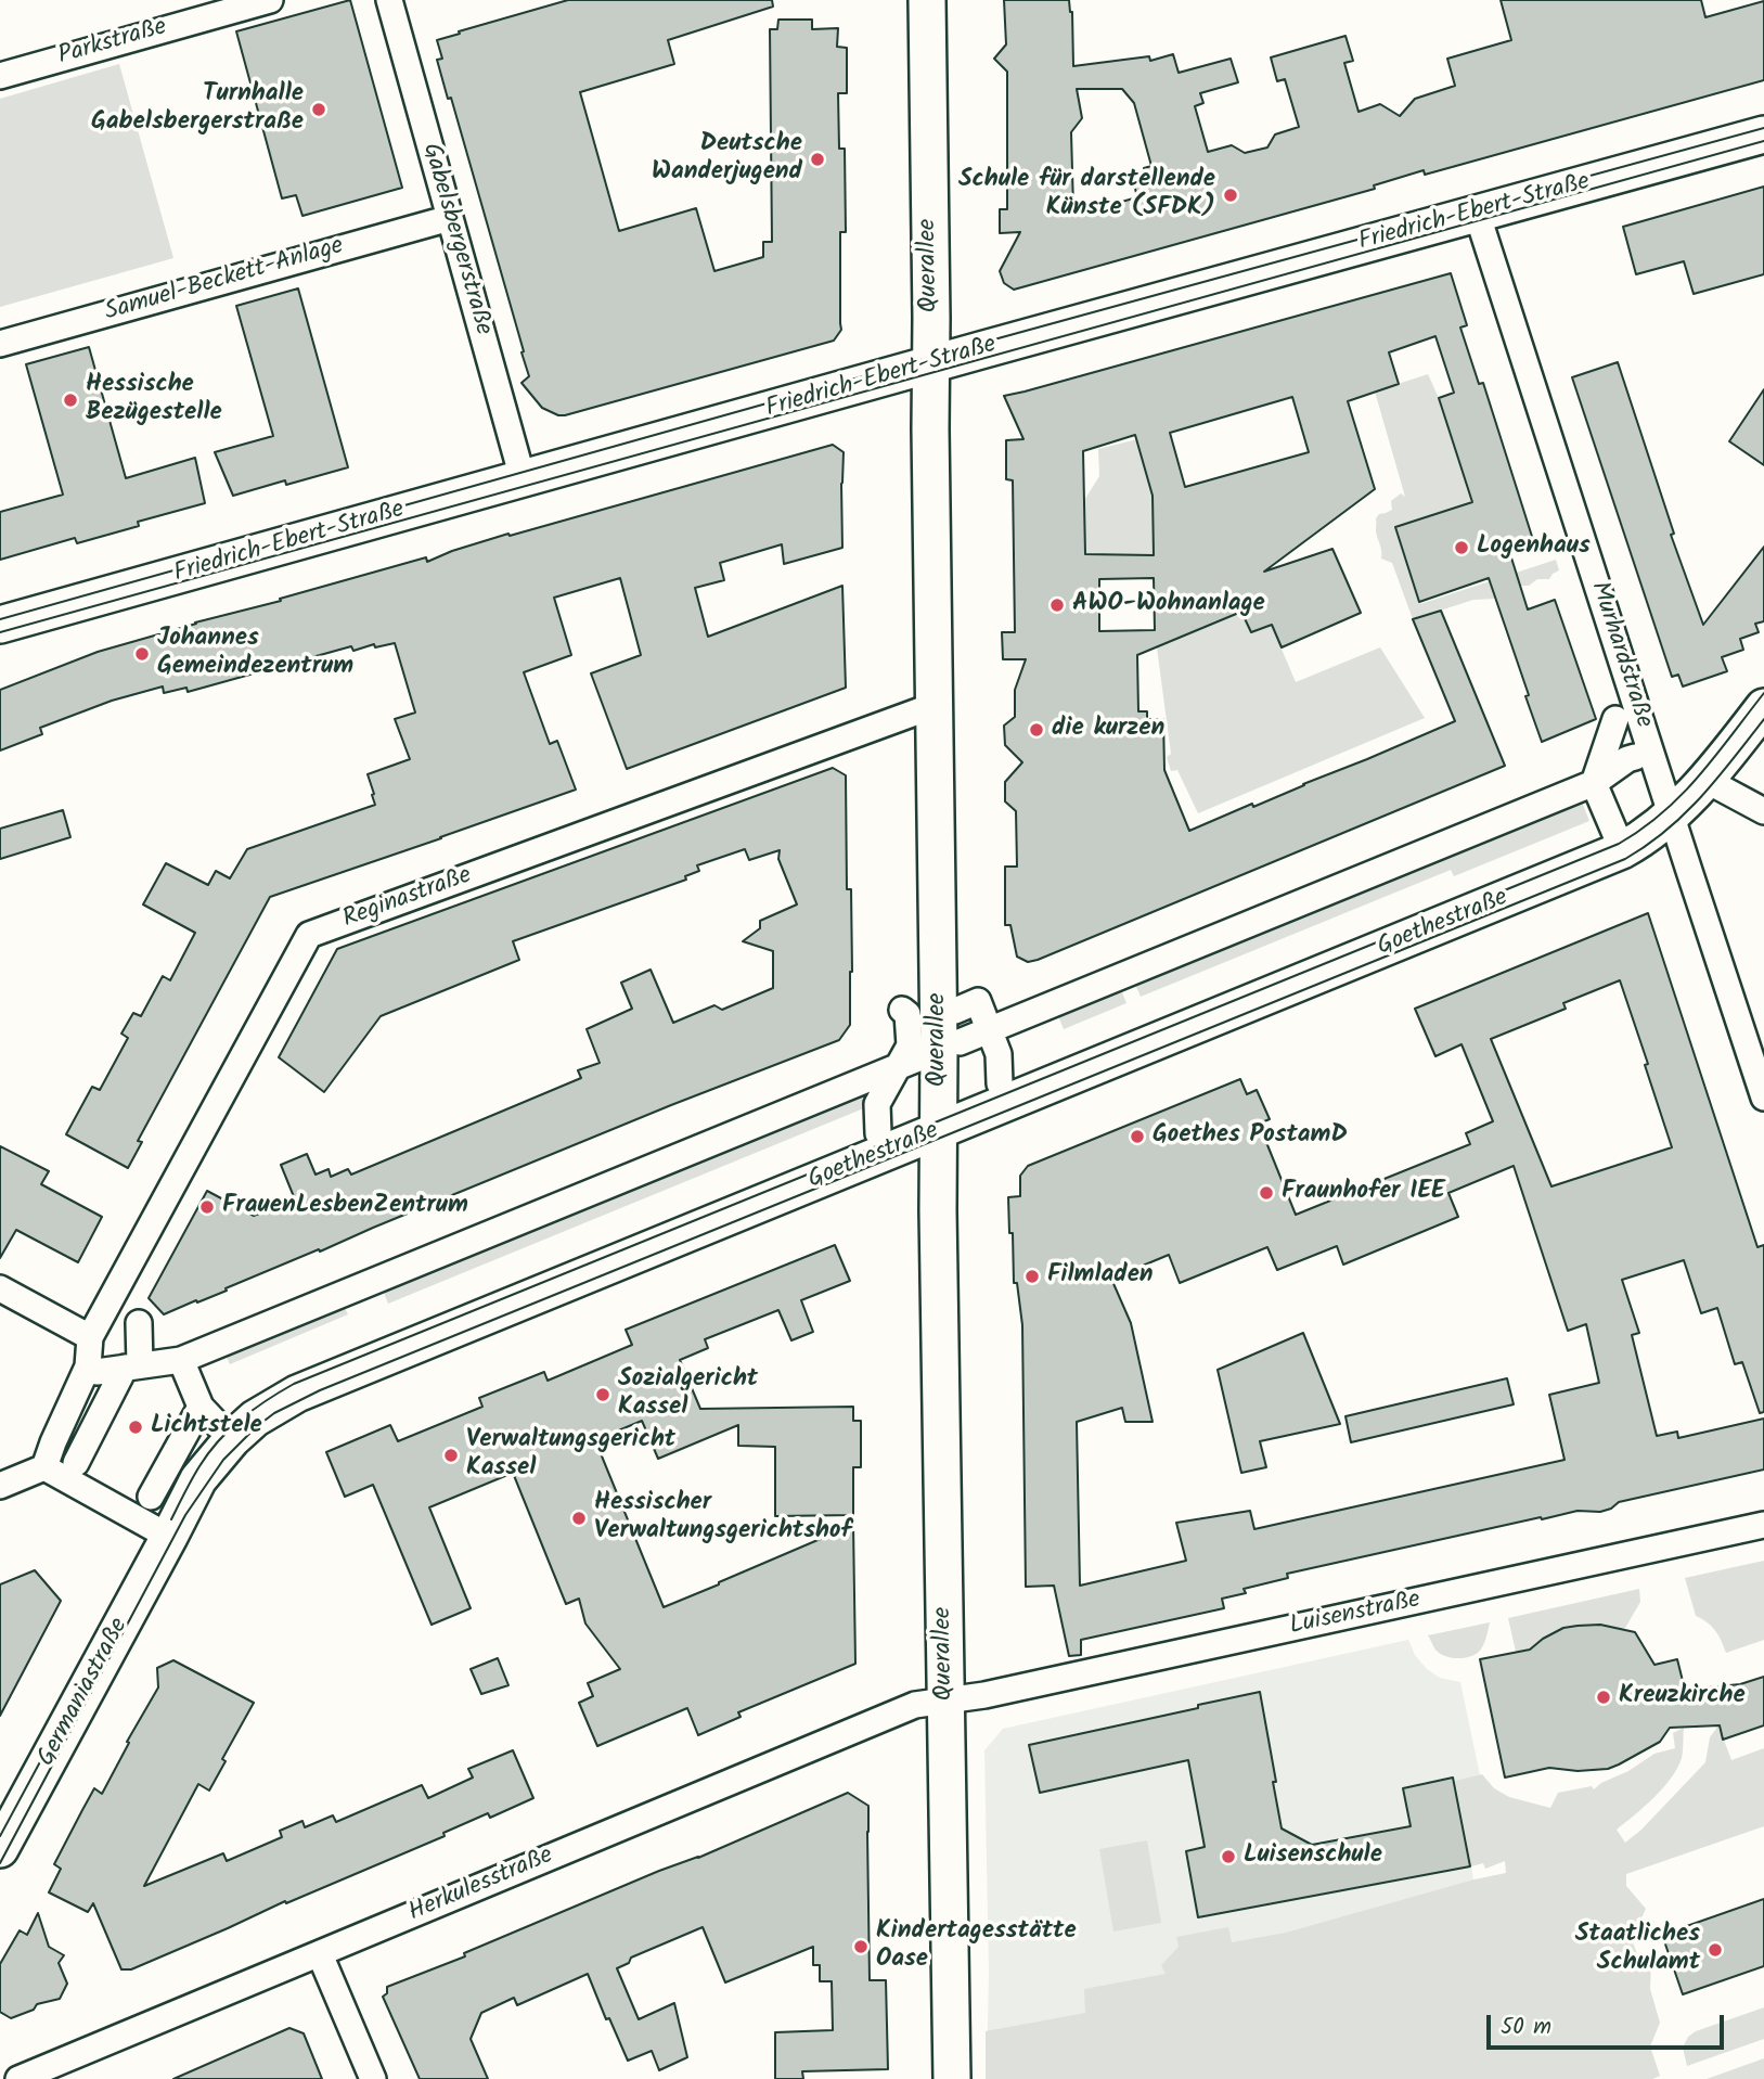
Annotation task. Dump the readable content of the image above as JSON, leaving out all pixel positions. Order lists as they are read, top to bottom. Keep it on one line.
{"streets":{"main road":["Friedrich-Ebert-Straße","Querallee","Goethestraße","Germaniastraße"],"street":["Parkstraße","Gabelsbergerstraße","Samuel-Beckett-Anlage","Murhardstraße","Reginastraße","Luisenstraße","Herkulesstraße"]},"crossings":[["Friedrich-Ebert-Straße","Gabelsbergerstraße"],["Friedrich-Ebert-Straße","Querallee"],["Friedrich-Ebert-Straße","Murhardstraße"],["Gabelsbergerstraße","Samuel-Beckett-Anlage"],["Querallee","Reginastraße"],["Querallee","Goethestraße"],["Querallee","Luisenstraße"],["Querallee","Herkulesstraße"],["Murhardstraße","Goethestraße"],["Goethestraße","Germaniastraße"],["Luisenstraße","Herkulesstraße"]],"places":["Turnhalle Gabelsbergerstraße","Deutsche Wanderjugend","Schule für darstellende Künste (SFDK)","Hessische Bezügestelle","Logenhaus","AWO-Wohnanlage","Johannes Gemeindezentrum","die kurzen","Goethes PostamD","Fraunhofer IEE","FrauenLesbenZentrum","Filmladen","Sozialgericht Kassel","Lichtstele","Verwaltungsgericht Kassel","Hessischer Verwaltungsgerichtshof","Kreuzkirche","Luisenschule","Kindertagesstätte Oase","Staatliches Schulamt"],"scale_bar":"50 m"}
